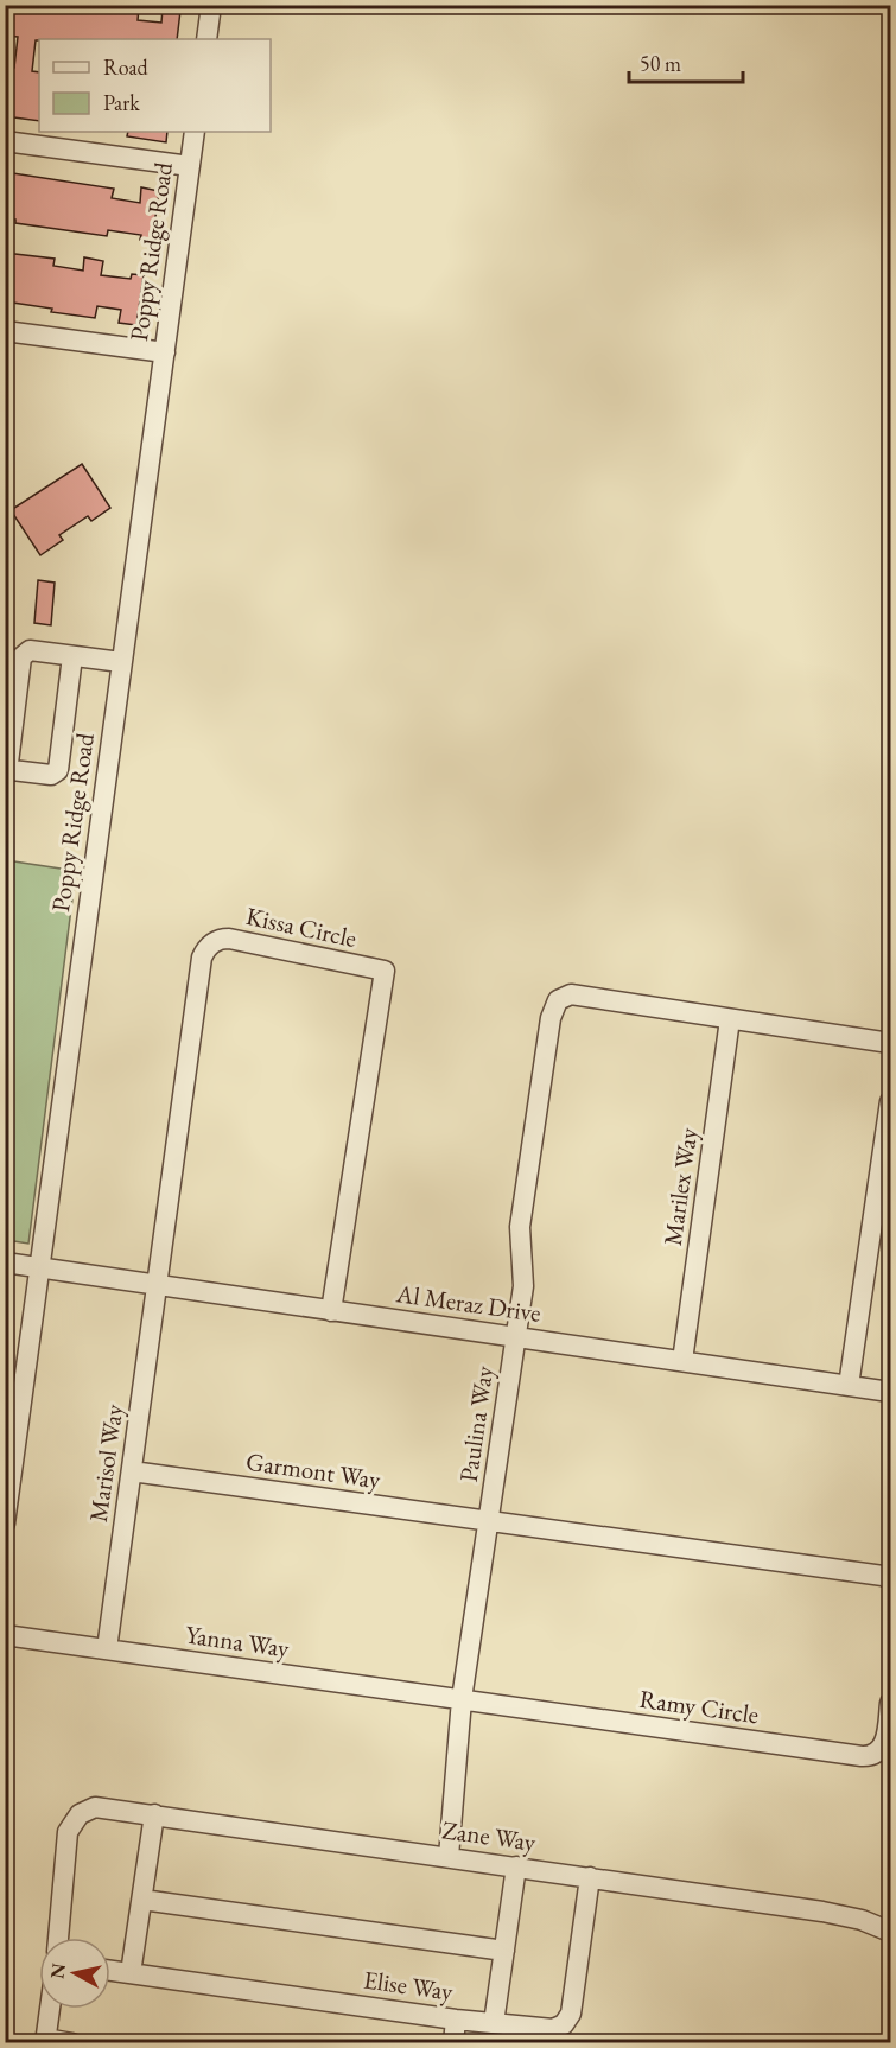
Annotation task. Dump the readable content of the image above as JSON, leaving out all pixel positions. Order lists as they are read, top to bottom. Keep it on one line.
{"streets":{"street":["Poppy Ridge Road","Kissa Circle","Marilex Way","Al Meraz Drive","Paulina Way","Marisol Way","Garmont Way","Yanna Way","Ramy Circle","Zane Way","Elise Way"]},"crossings":[["Poppy Ridge Road","Al Meraz Drive"],["Kissa Circle","Al Meraz Drive"],["Kissa Circle","Marisol Way"],["Marilex Way","Al Meraz Drive"],["Marilex Way","Paulina Way"],["Al Meraz Drive","Paulina Way"],["Al Meraz Drive","Marisol Way"],["Paulina Way","Garmont Way"],["Paulina Way","Yanna Way"],["Paulina Way","Ramy Circle"],["Paulina Way","Zane Way"],["Marisol Way","Garmont Way"],["Marisol Way","Yanna Way"],["Yanna Way","Ramy Circle"],["Zane Way","Elise Way"]],"legend":["Road","Park"],"scale_bar":"50 m","north":"left"}
